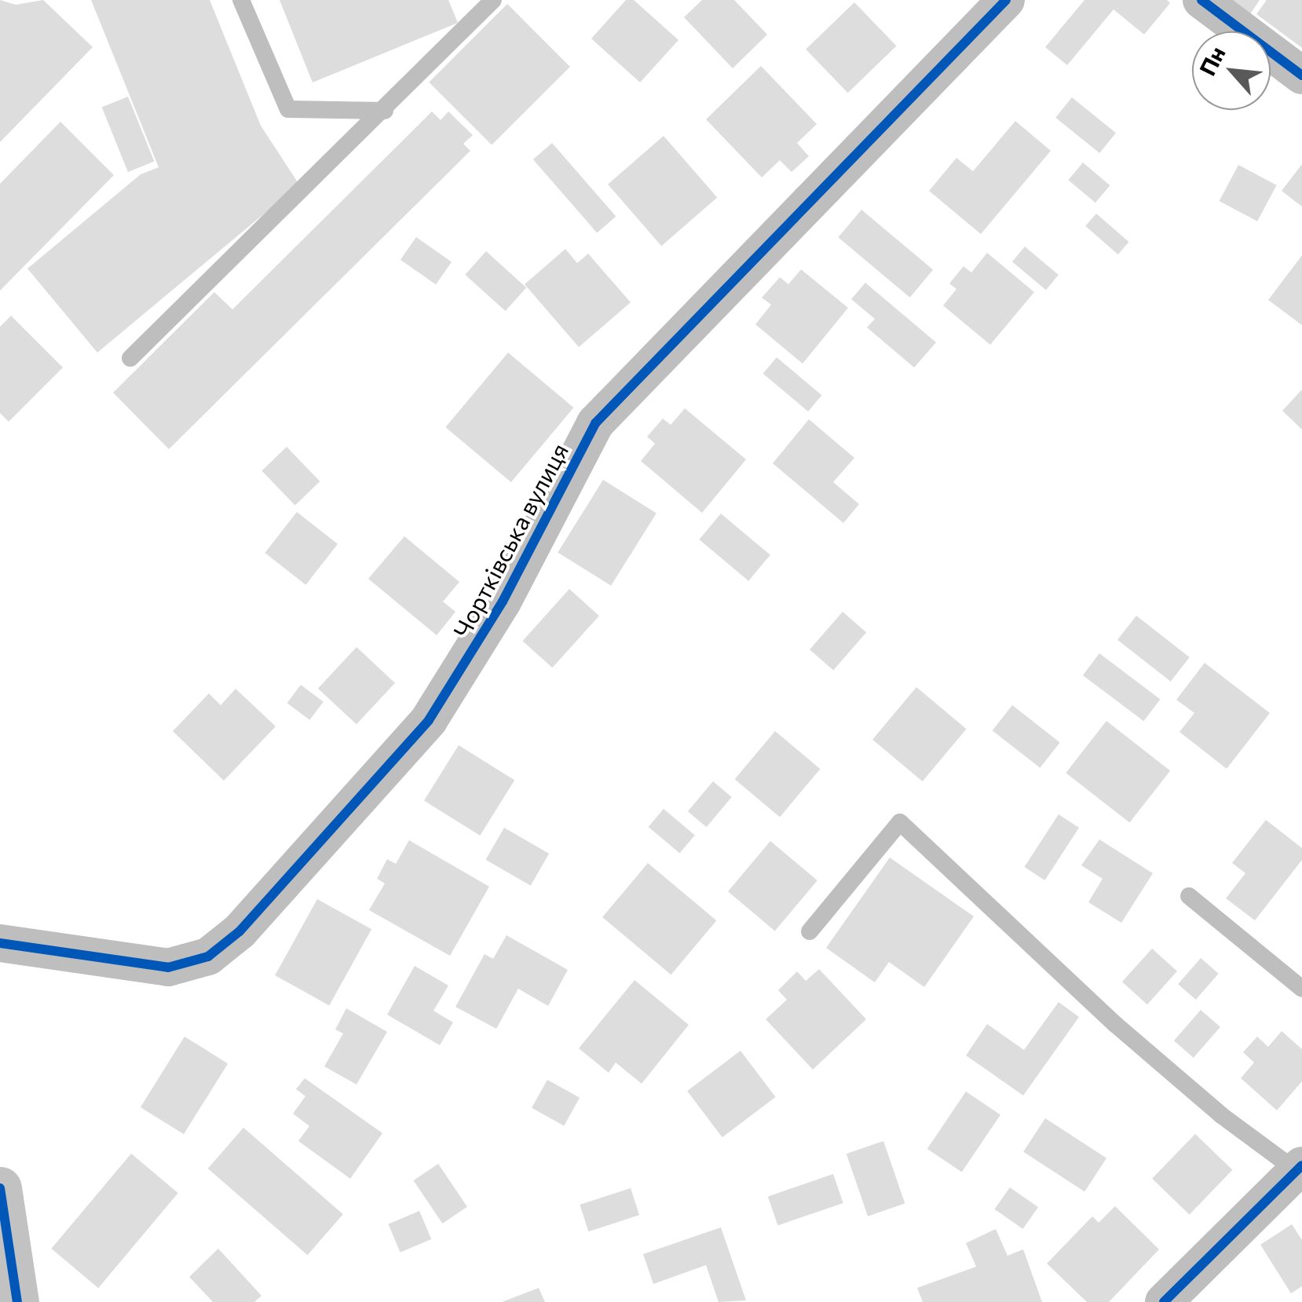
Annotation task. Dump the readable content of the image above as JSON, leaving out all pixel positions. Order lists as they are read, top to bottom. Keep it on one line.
{"streets":{"street":["Чортківська вулиця"]},"north":"top left"}
